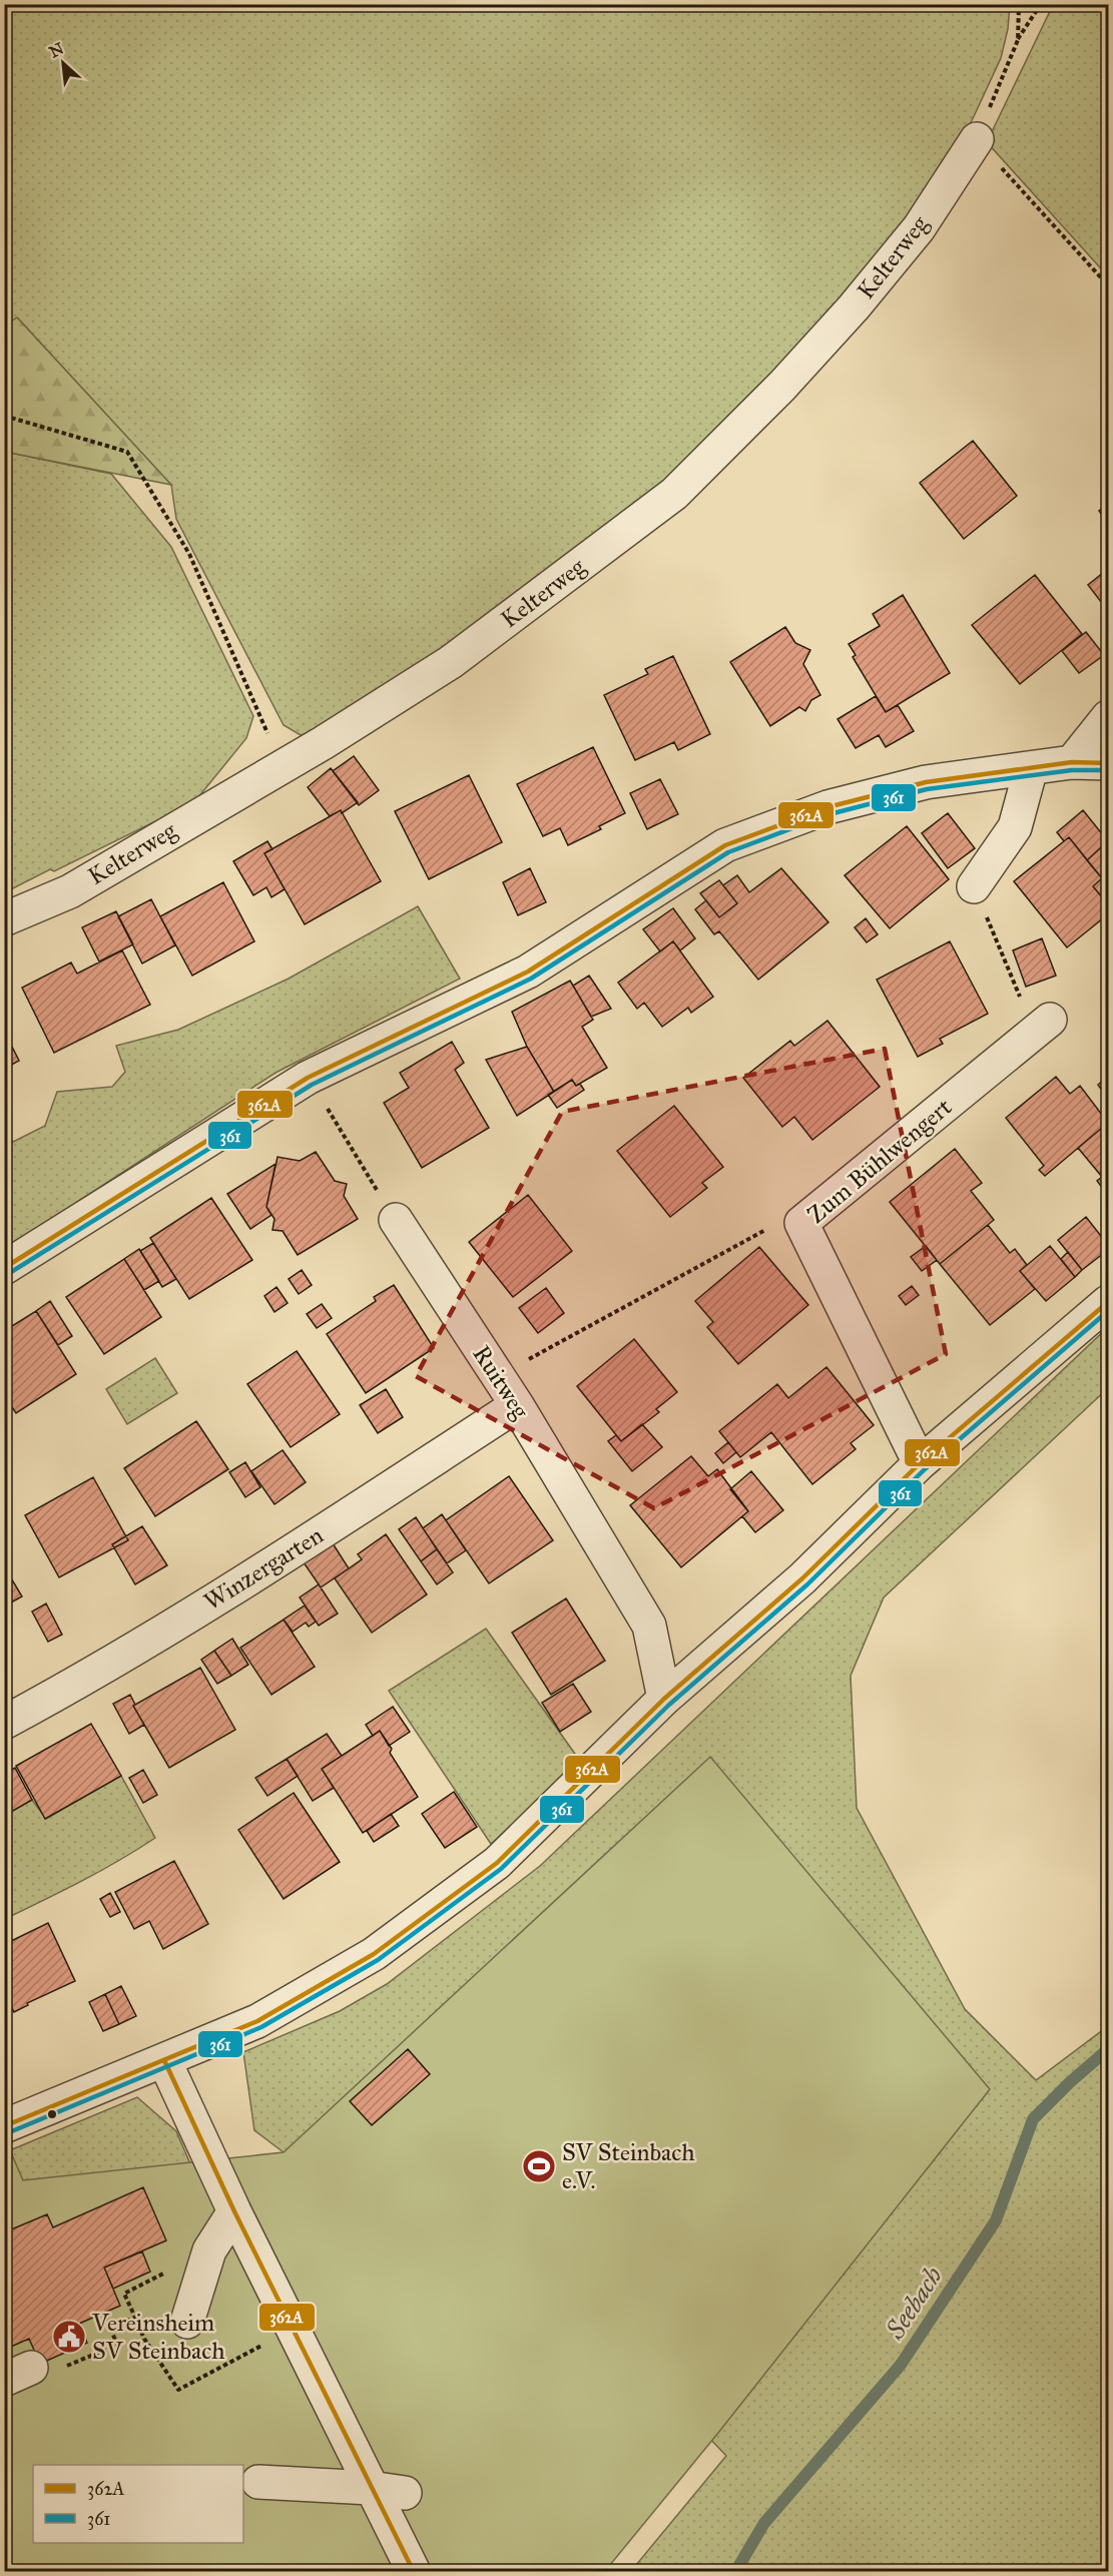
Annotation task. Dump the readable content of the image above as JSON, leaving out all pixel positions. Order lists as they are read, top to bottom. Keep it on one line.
{"streets":{"street":["Kelterweg","Zum Bühlwengert","Ruitweg","Winzergarten"]},"crossings":[["Ruitweg","Winzergarten"]],"water":["Seebach"],"places":{"sports":["SV Steinbach e.V."],"public building":["Vereinsheim SV Steinbach"]},"lines":["transit line 362A","transit line 361"],"legend":["362A","361"],"north":"top left"}
